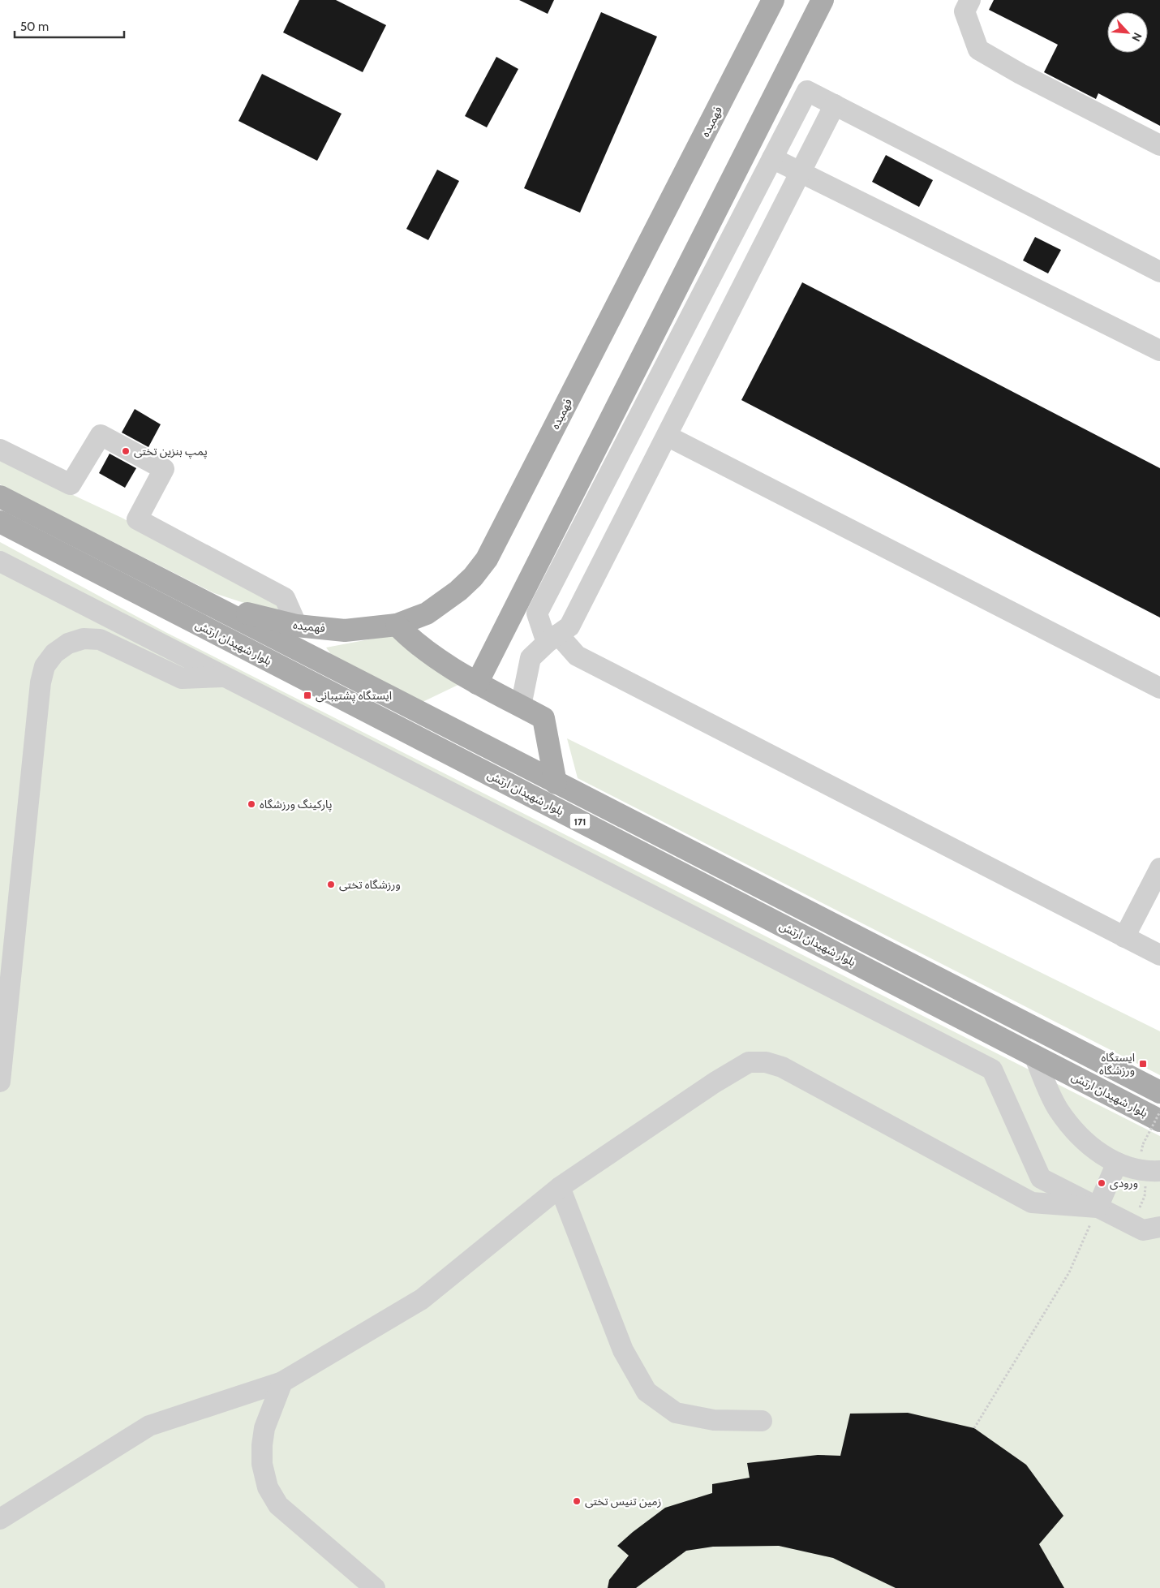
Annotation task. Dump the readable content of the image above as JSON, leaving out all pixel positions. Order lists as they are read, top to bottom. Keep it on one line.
{"streets":{"main road":["فهمیده","بلوار شهیدان ارتش","171"]},"crossings":[["فهمیده","بلوار شهیدان ارتش"]],"places":{"other":["پمپ بنزین تختی","پارکینگ ورزشگاه","ورزشگاه تختی","ورودی","زمین تنیس تختی"],"transit":["ایستگاه پشتیبانی","ایستگاه ورزشگاه"]},"scale_bar":"50 m","north":"bottom right"}
